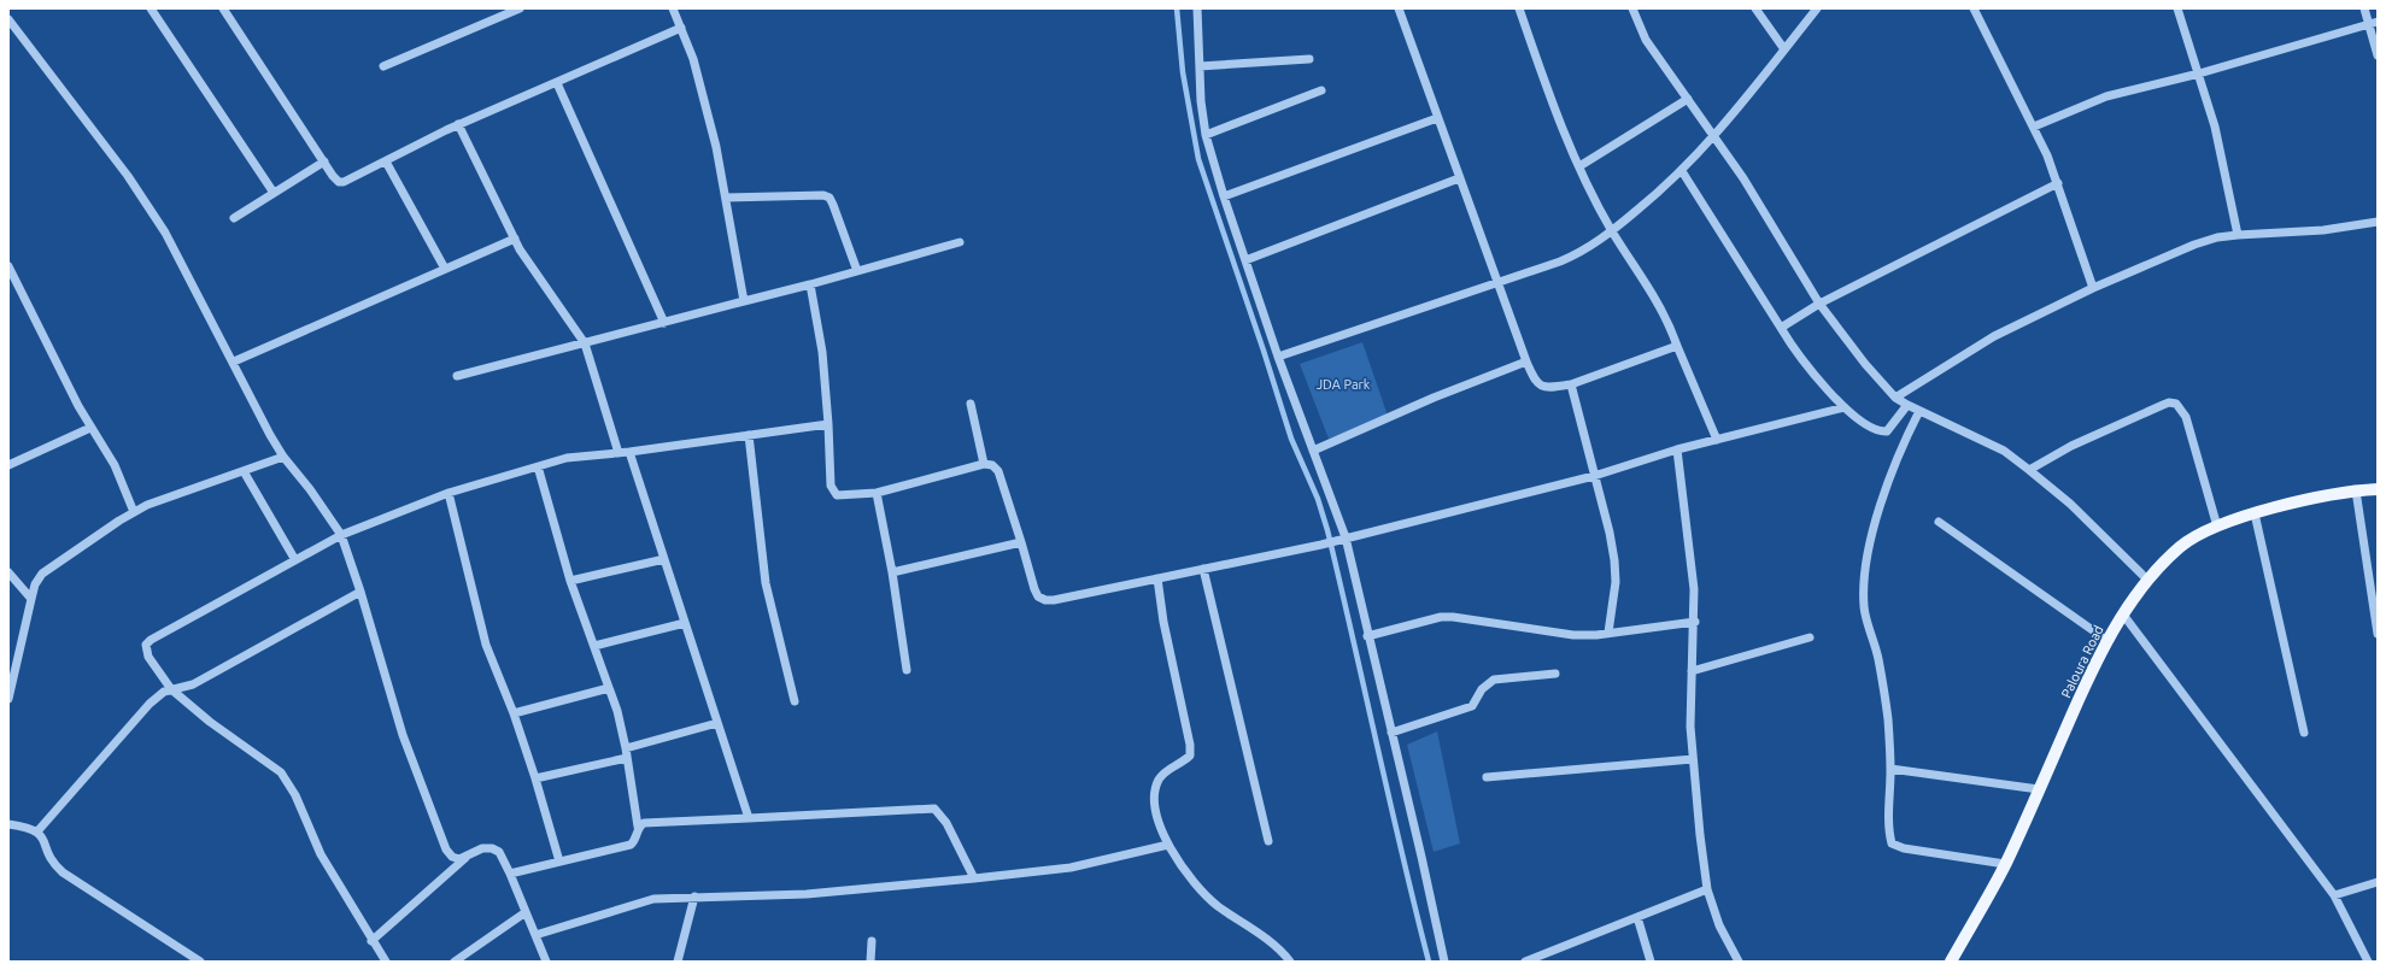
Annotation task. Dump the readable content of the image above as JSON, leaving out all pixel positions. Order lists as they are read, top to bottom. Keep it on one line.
{"streets":{"main road":["Paloura Road"]},"parks":["JDA Park"]}
